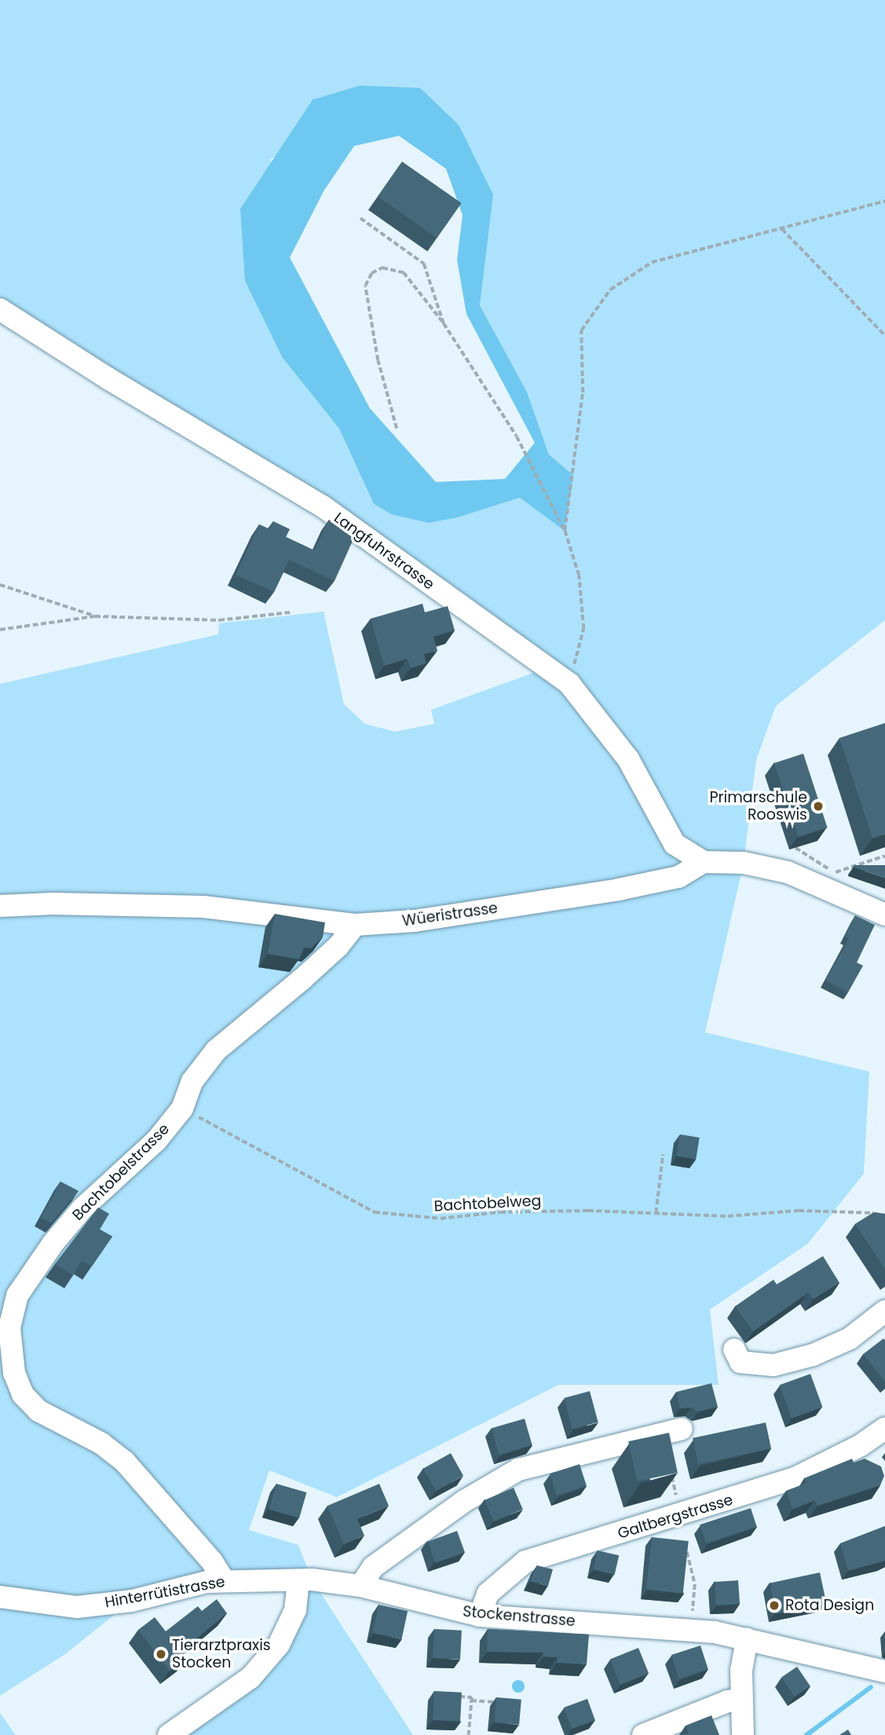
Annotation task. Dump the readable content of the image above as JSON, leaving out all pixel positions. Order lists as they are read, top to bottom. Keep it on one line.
{"streets":{"street":["Langfuhrstrasse","Wüeristrasse","Bachtobelstrasse","Galtbergstrasse","Hinterrütistrasse","Stockenstrasse"],"path":["Bachtobelweg"]},"crossings":[["Langfuhrstrasse","Wüeristrasse"],["Wüeristrasse","Bachtobelstrasse"],["Bachtobelstrasse","Bachtobelweg"],["Bachtobelstrasse","Hinterrütistrasse"],["Galtbergstrasse","Stockenstrasse"],["Hinterrütistrasse","Stockenstrasse"]],"places":["Primarschule Rooswis","Rota Design","Tierarztpraxis Stocken"]}
